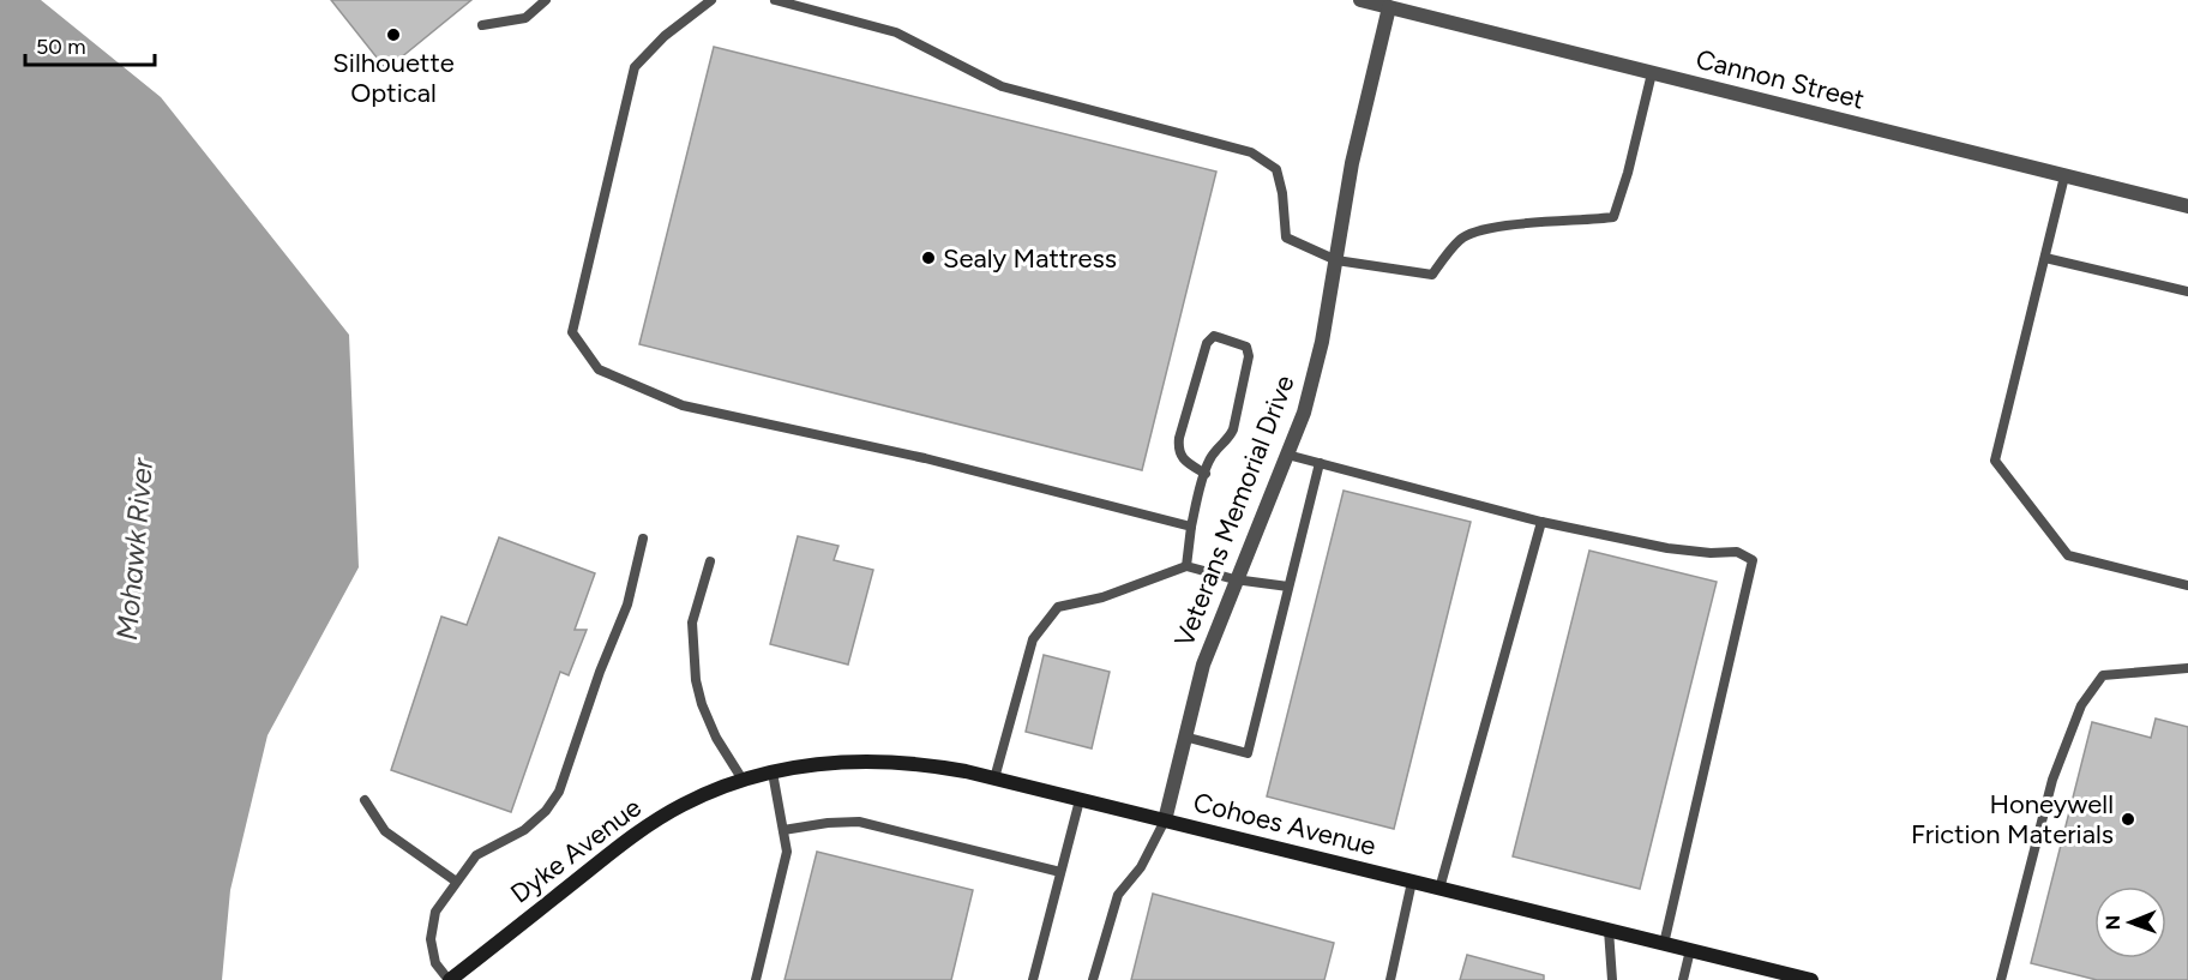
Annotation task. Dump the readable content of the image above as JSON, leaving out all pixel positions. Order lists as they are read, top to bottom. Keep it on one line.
{"streets":{"street":["Cannon Street","Veterans Memorial Drive","Cohoes Avenue","Dyke Avenue"]},"crossings":[["Cannon Street","Veterans Memorial Drive"],["Veterans Memorial Drive","Cohoes Avenue"],["Cohoes Avenue","Dyke Avenue"]],"water":["Mohawk River"],"places":["Silhouette Optical","Sealy Mattress","Honeywell Friction Materials"],"scale_bar":"50 m","north":"left"}
